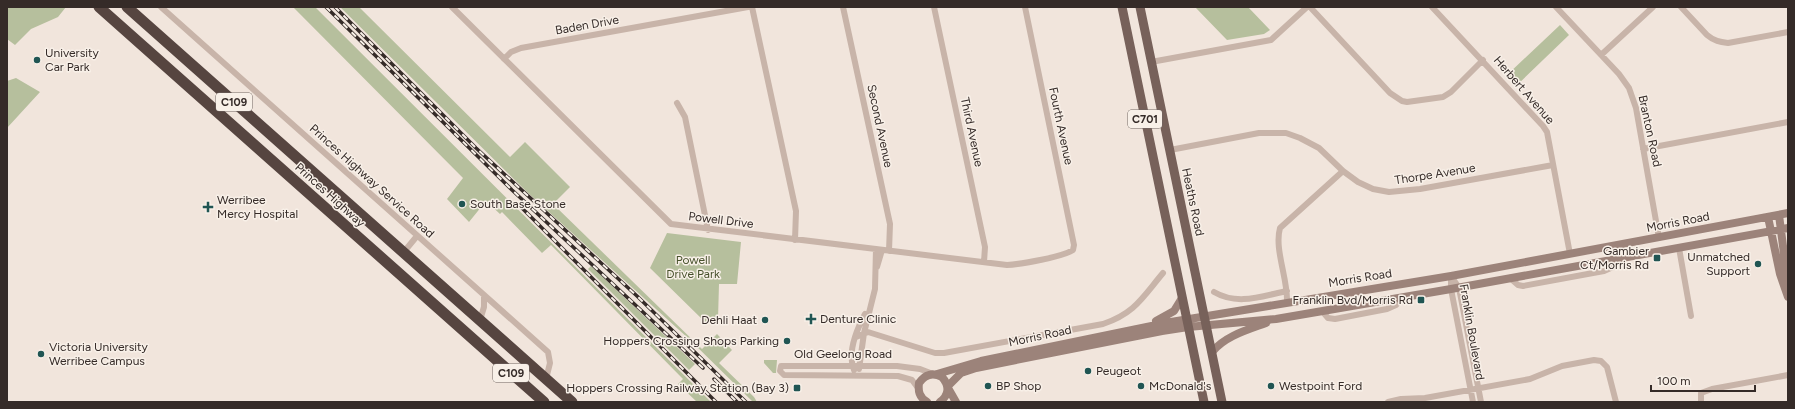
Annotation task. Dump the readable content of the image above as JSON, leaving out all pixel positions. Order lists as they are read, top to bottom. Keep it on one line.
{"streets":{"highway":["C109","Princes Highway"],"main road":["C701","Heaths Road"],"street":["Baden Drive","Herbert Avenue","Second Avenue","Fourth Avenue","Branton Road","Third Avenue","Thorpe Avenue","Princes Highway Service Road","Powell Drive","Morris Road","Franklin Boulevard","Old Geelong Road"]},"crossings":[["Baden Drive","Powell Drive"],["Herbert Avenue","Thorpe Avenue"],["Herbert Avenue","Morris Road"],["C701","Morris Road"],["Second Avenue","Powell Drive"],["Fourth Avenue","Powell Drive"],["Branton Road","Morris Road"],["Third Avenue","Powell Drive"],["Thorpe Avenue","Heaths Road"],["Princes Highway Service Road","Princes Highway"],["Heaths Road","Morris Road"],["Morris Road","Franklin Boulevard"],["Morris Road","Old Geelong Road"]],"parks":["Powell Drive Park"],"places":{"other":["University Car Park","South Base Stone","Unmatched Support","Dehli Haat","Hoppers Crossing Shops Parking","Victoria University Werribee Campus","Peugeot","BP Shop","McDonald's","Westpoint Ford"],"health":["Werribee Mercy Hospital","Denture Clinic"],"transit":["Gambier Ct/Morris Rd","Franklin Bvd/Morris Rd","Hoppers Crossing Railway Station (Bay 3)"]},"scale_bar":"100 m"}
